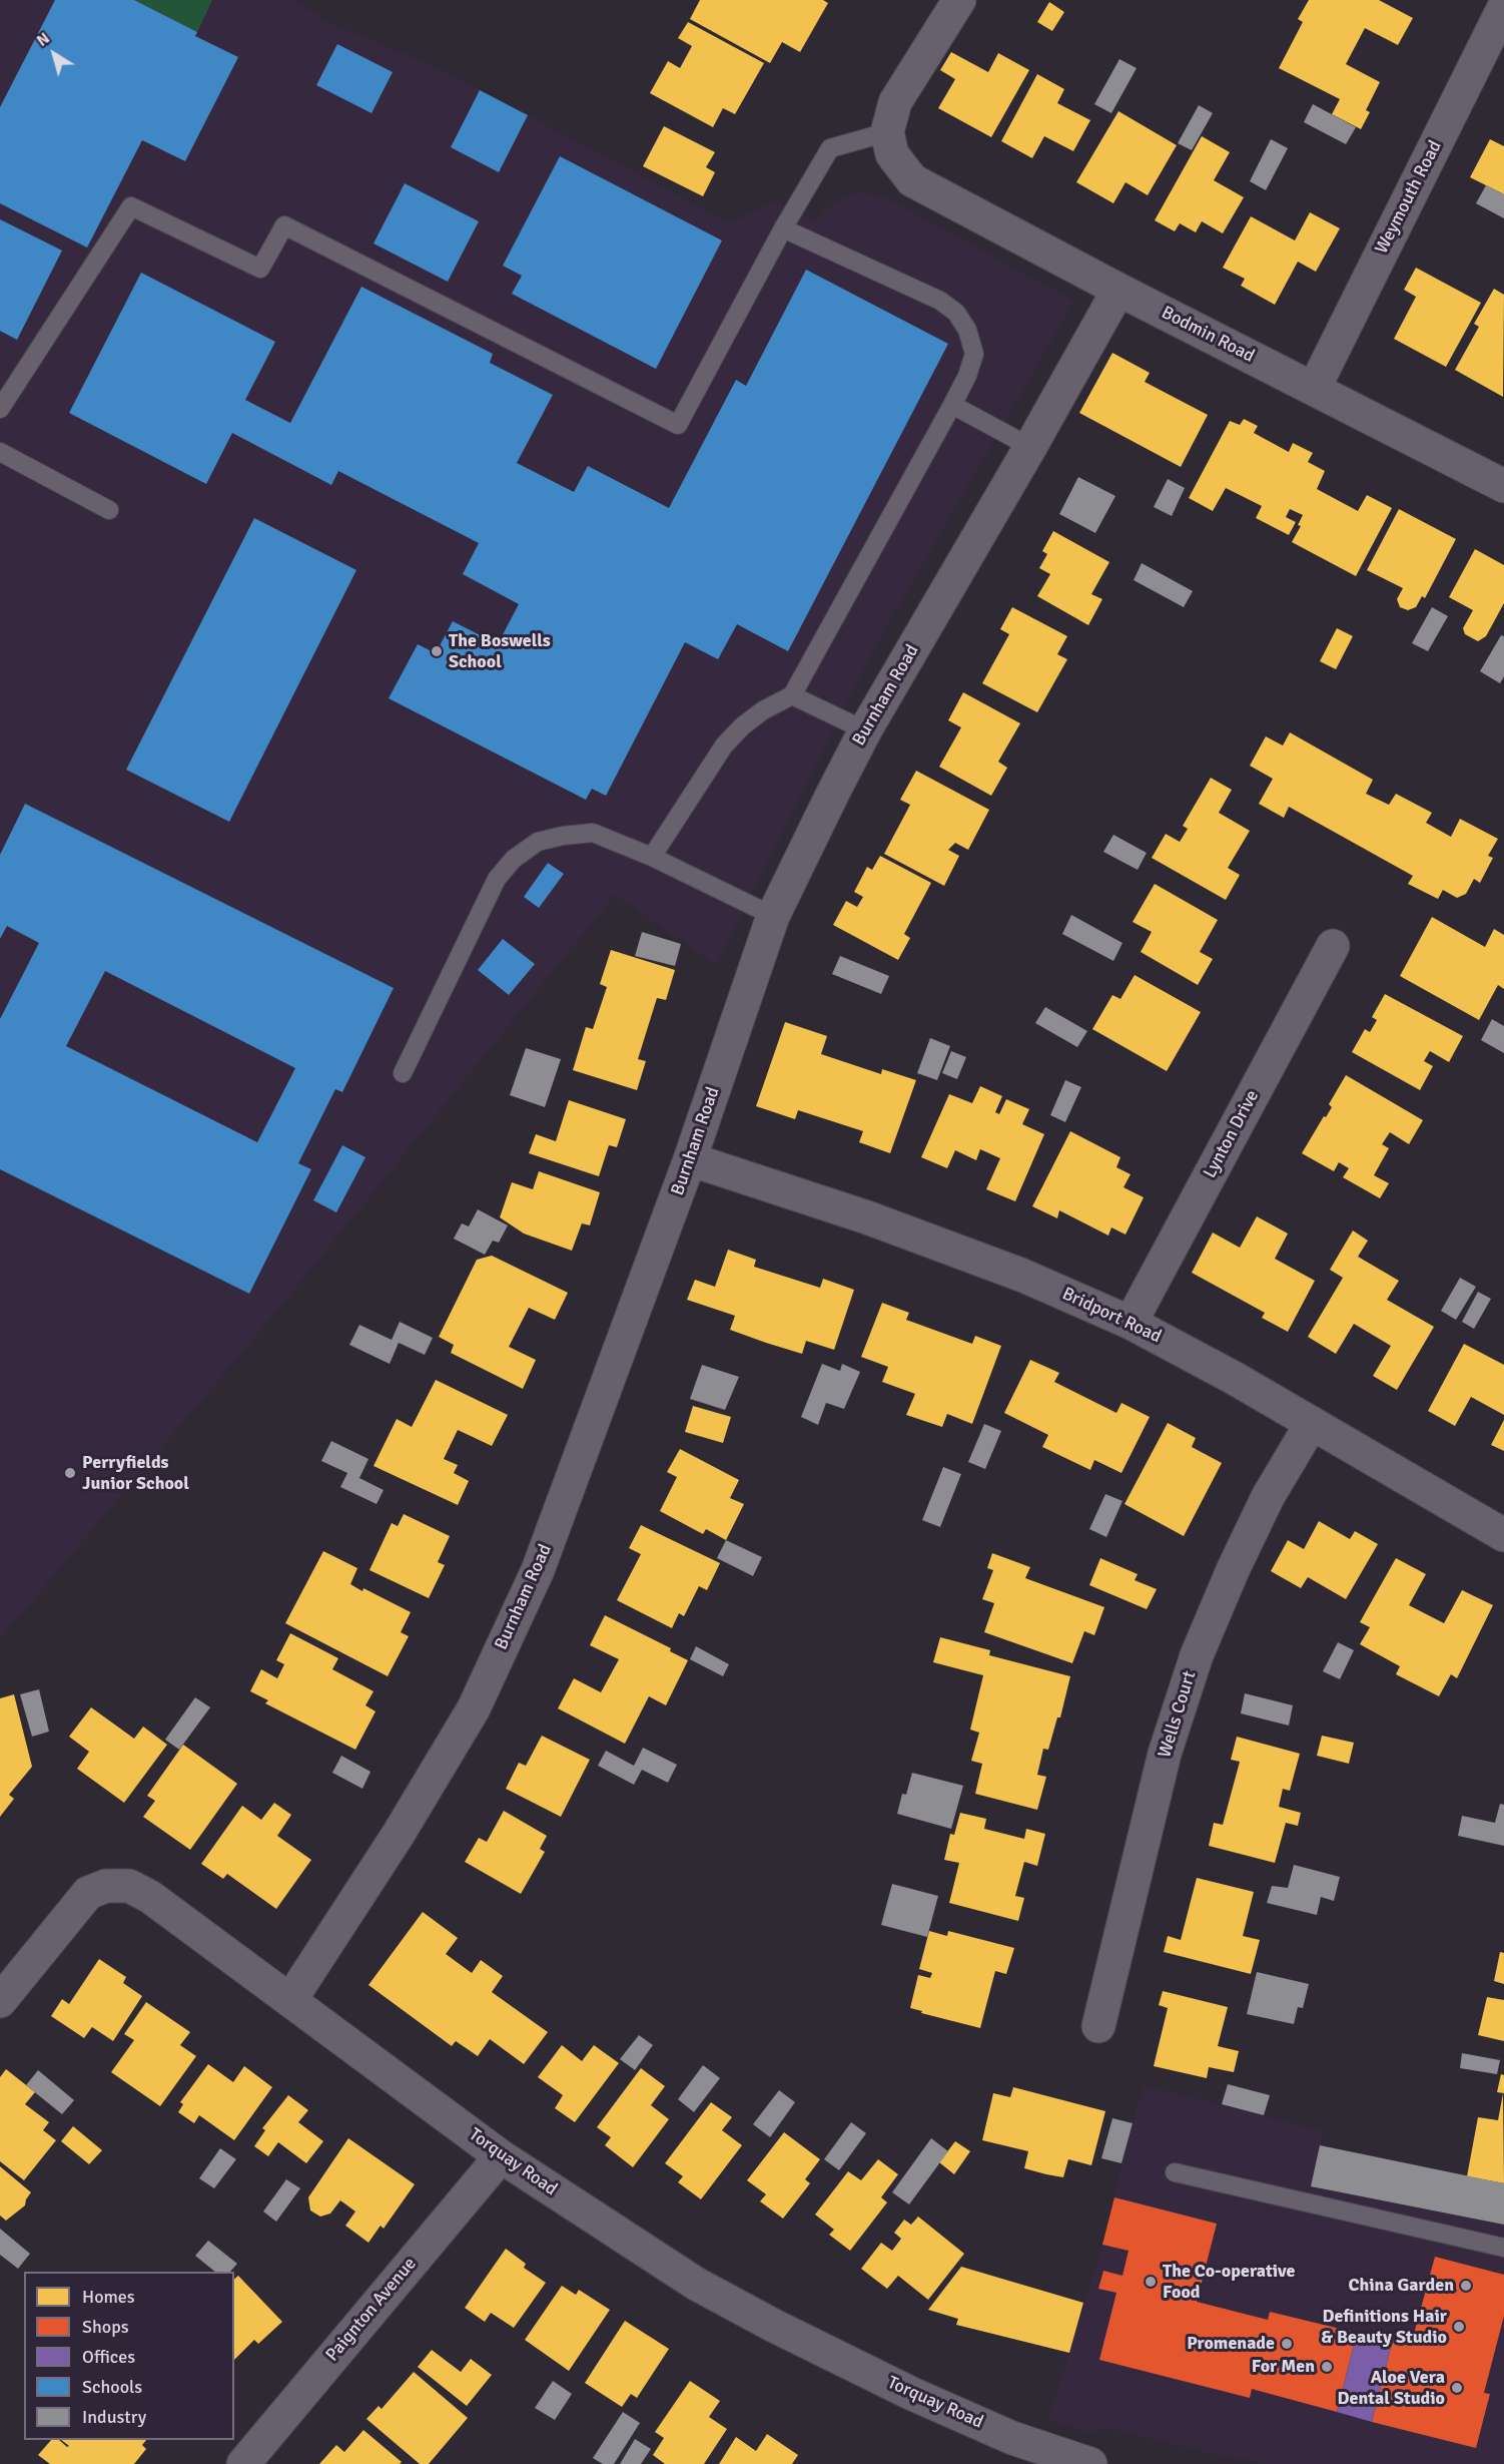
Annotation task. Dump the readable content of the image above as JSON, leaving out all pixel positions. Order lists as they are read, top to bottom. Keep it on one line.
{"streets":{"street":["Weymouth Road","Bodmin Road","Burnham Road","Lynton Drive","Bridport Road","Wells Court","Torquay Road","Paignton Avenue"]},"crossings":[["Weymouth Road","Bodmin Road"],["Bodmin Road","Burnham Road"],["Burnham Road","Bridport Road"],["Burnham Road","Torquay Road"],["Lynton Drive","Bridport Road"],["Bridport Road","Wells Court"],["Torquay Road","Paignton Avenue"]],"places":["The Boswells School","Perryfields Junior School","The Co-operative Food","China Garden","Definitions Hair & Beauty Studio","Promenade","For Men","Aloe Vera Dental Studio"],"legend":["Homes","Shops","Offices","Schools","Industry"],"north":"top left"}
